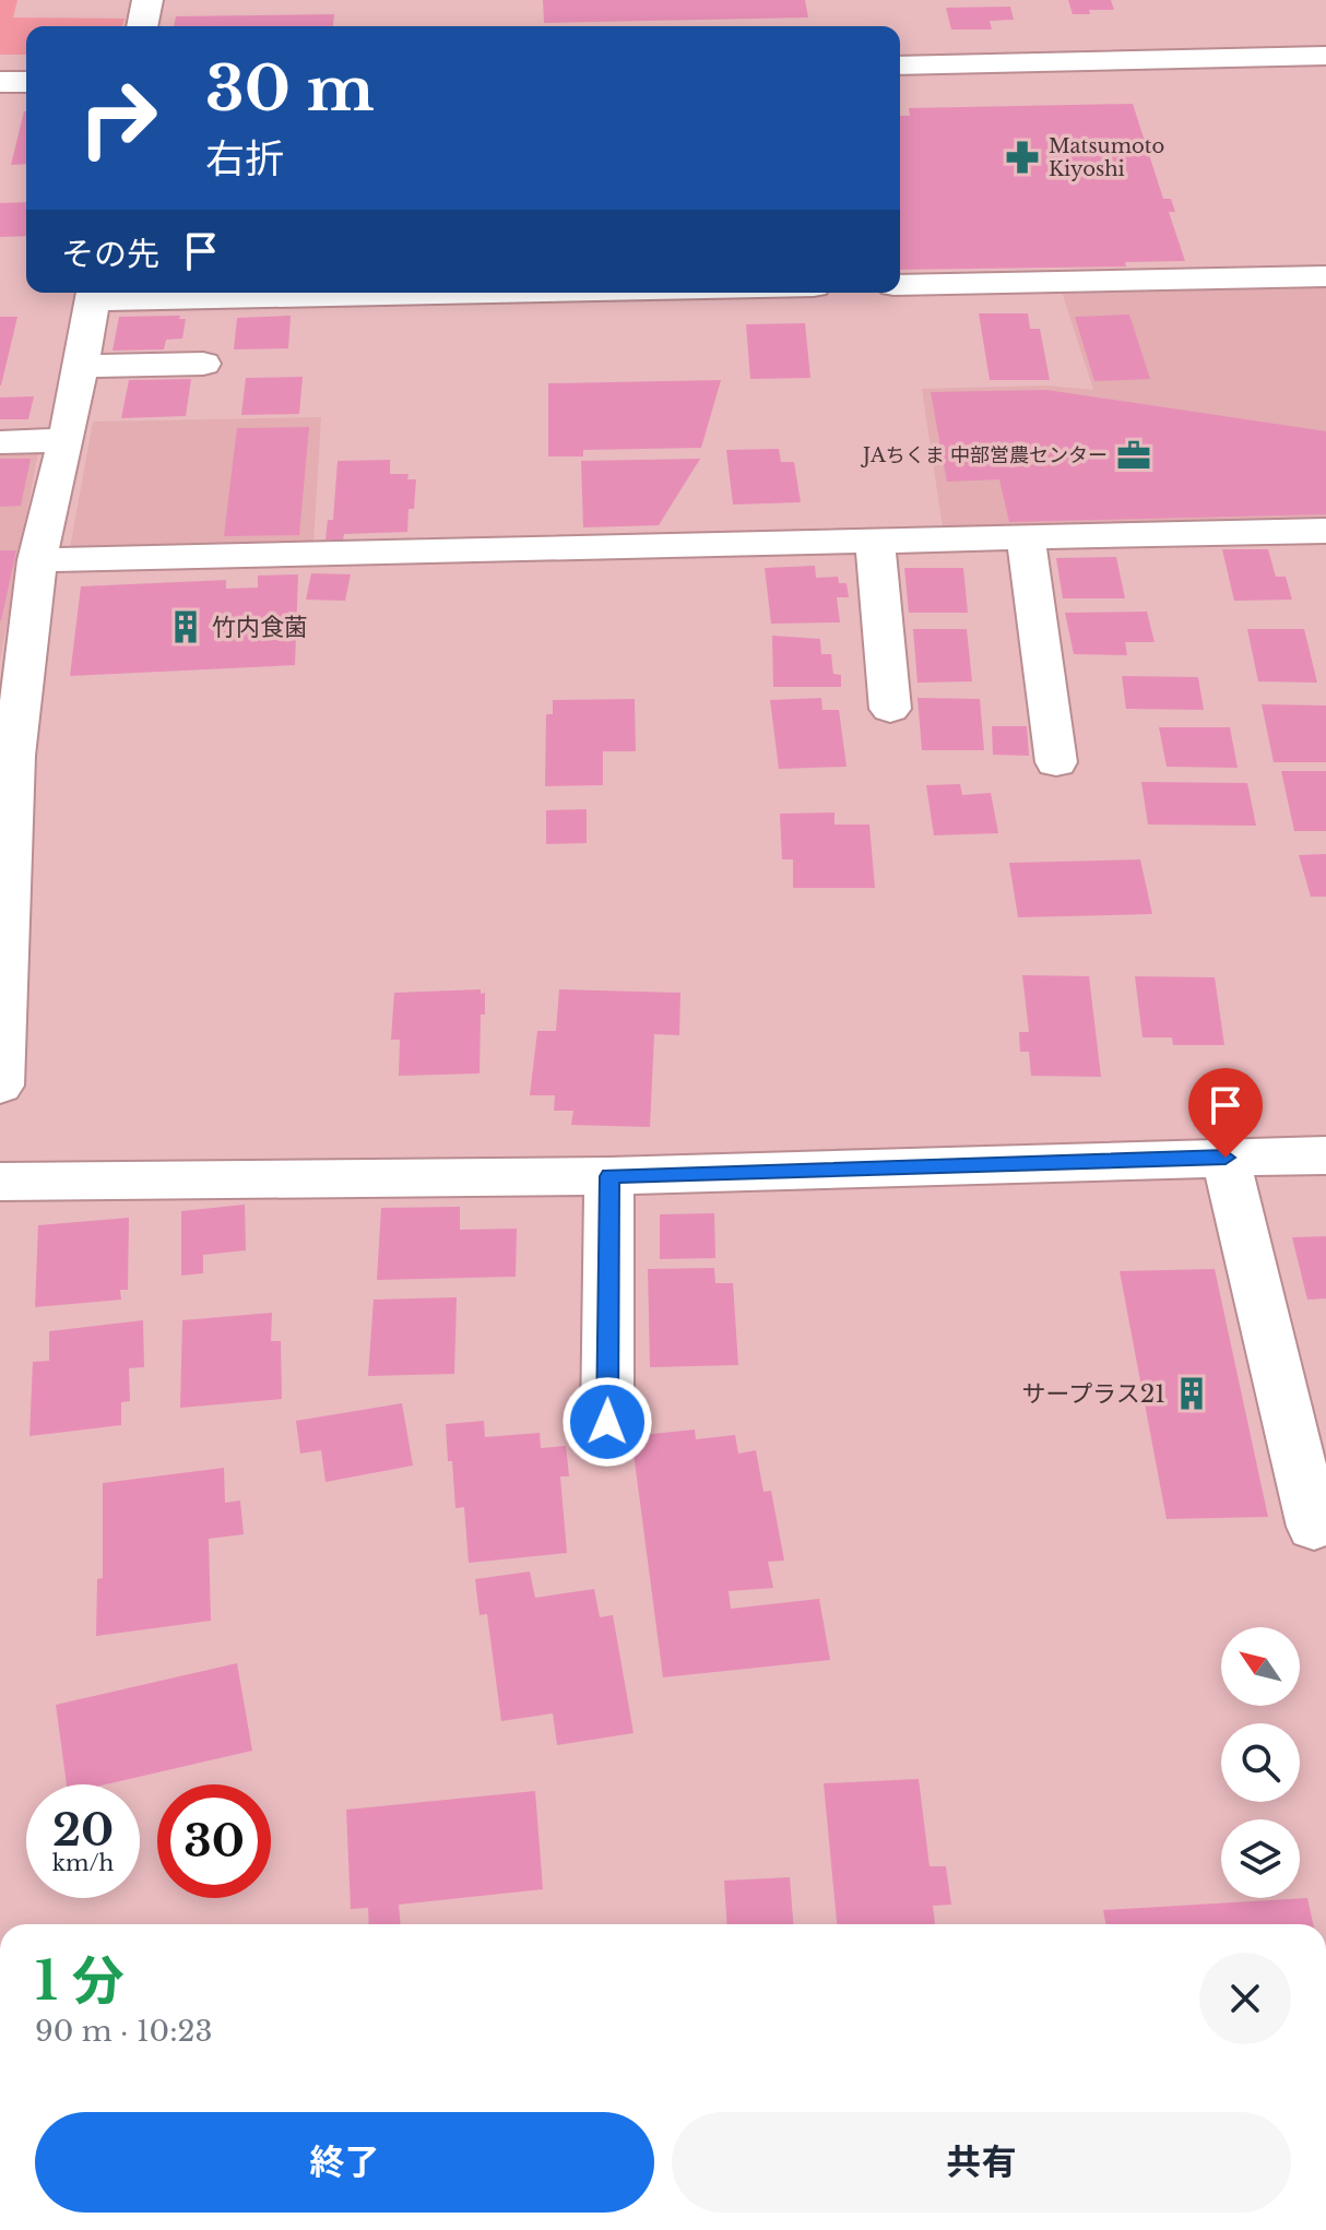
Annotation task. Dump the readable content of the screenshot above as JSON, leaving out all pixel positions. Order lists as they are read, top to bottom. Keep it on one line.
{"places":{"pharmacy":["Matsumoto Kiyoshi"],"office":["JAちくま 中部営農センター"],"building":["竹内食菌","サープラス21"]},"north":"top left","page":{"turn":["30 m","右折"],"then":"その先","speed":"20 km/h","limit":"30","heading":["1 分","90 m · 10:23"],"buttons":["終了","共有"]}}
